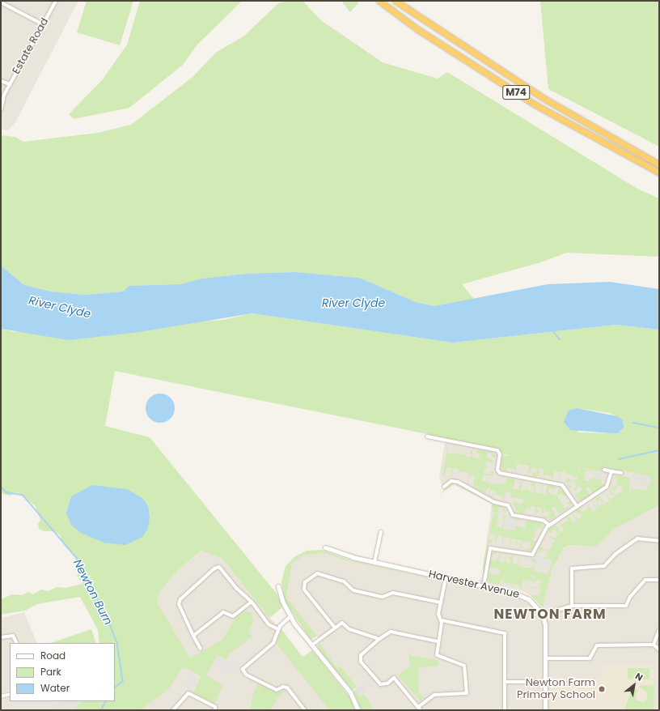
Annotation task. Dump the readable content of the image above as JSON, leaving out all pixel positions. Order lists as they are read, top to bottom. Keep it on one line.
{"streets":{"highway":["M74"],"street":["Estate Road","Harvester Avenue"]},"districts":["NEWTON FARM"],"water":["River Clyde","Newton Burn"],"places":["Newton Farm Primary School"],"legend":["Road","Park","Water"],"north":"top right"}
